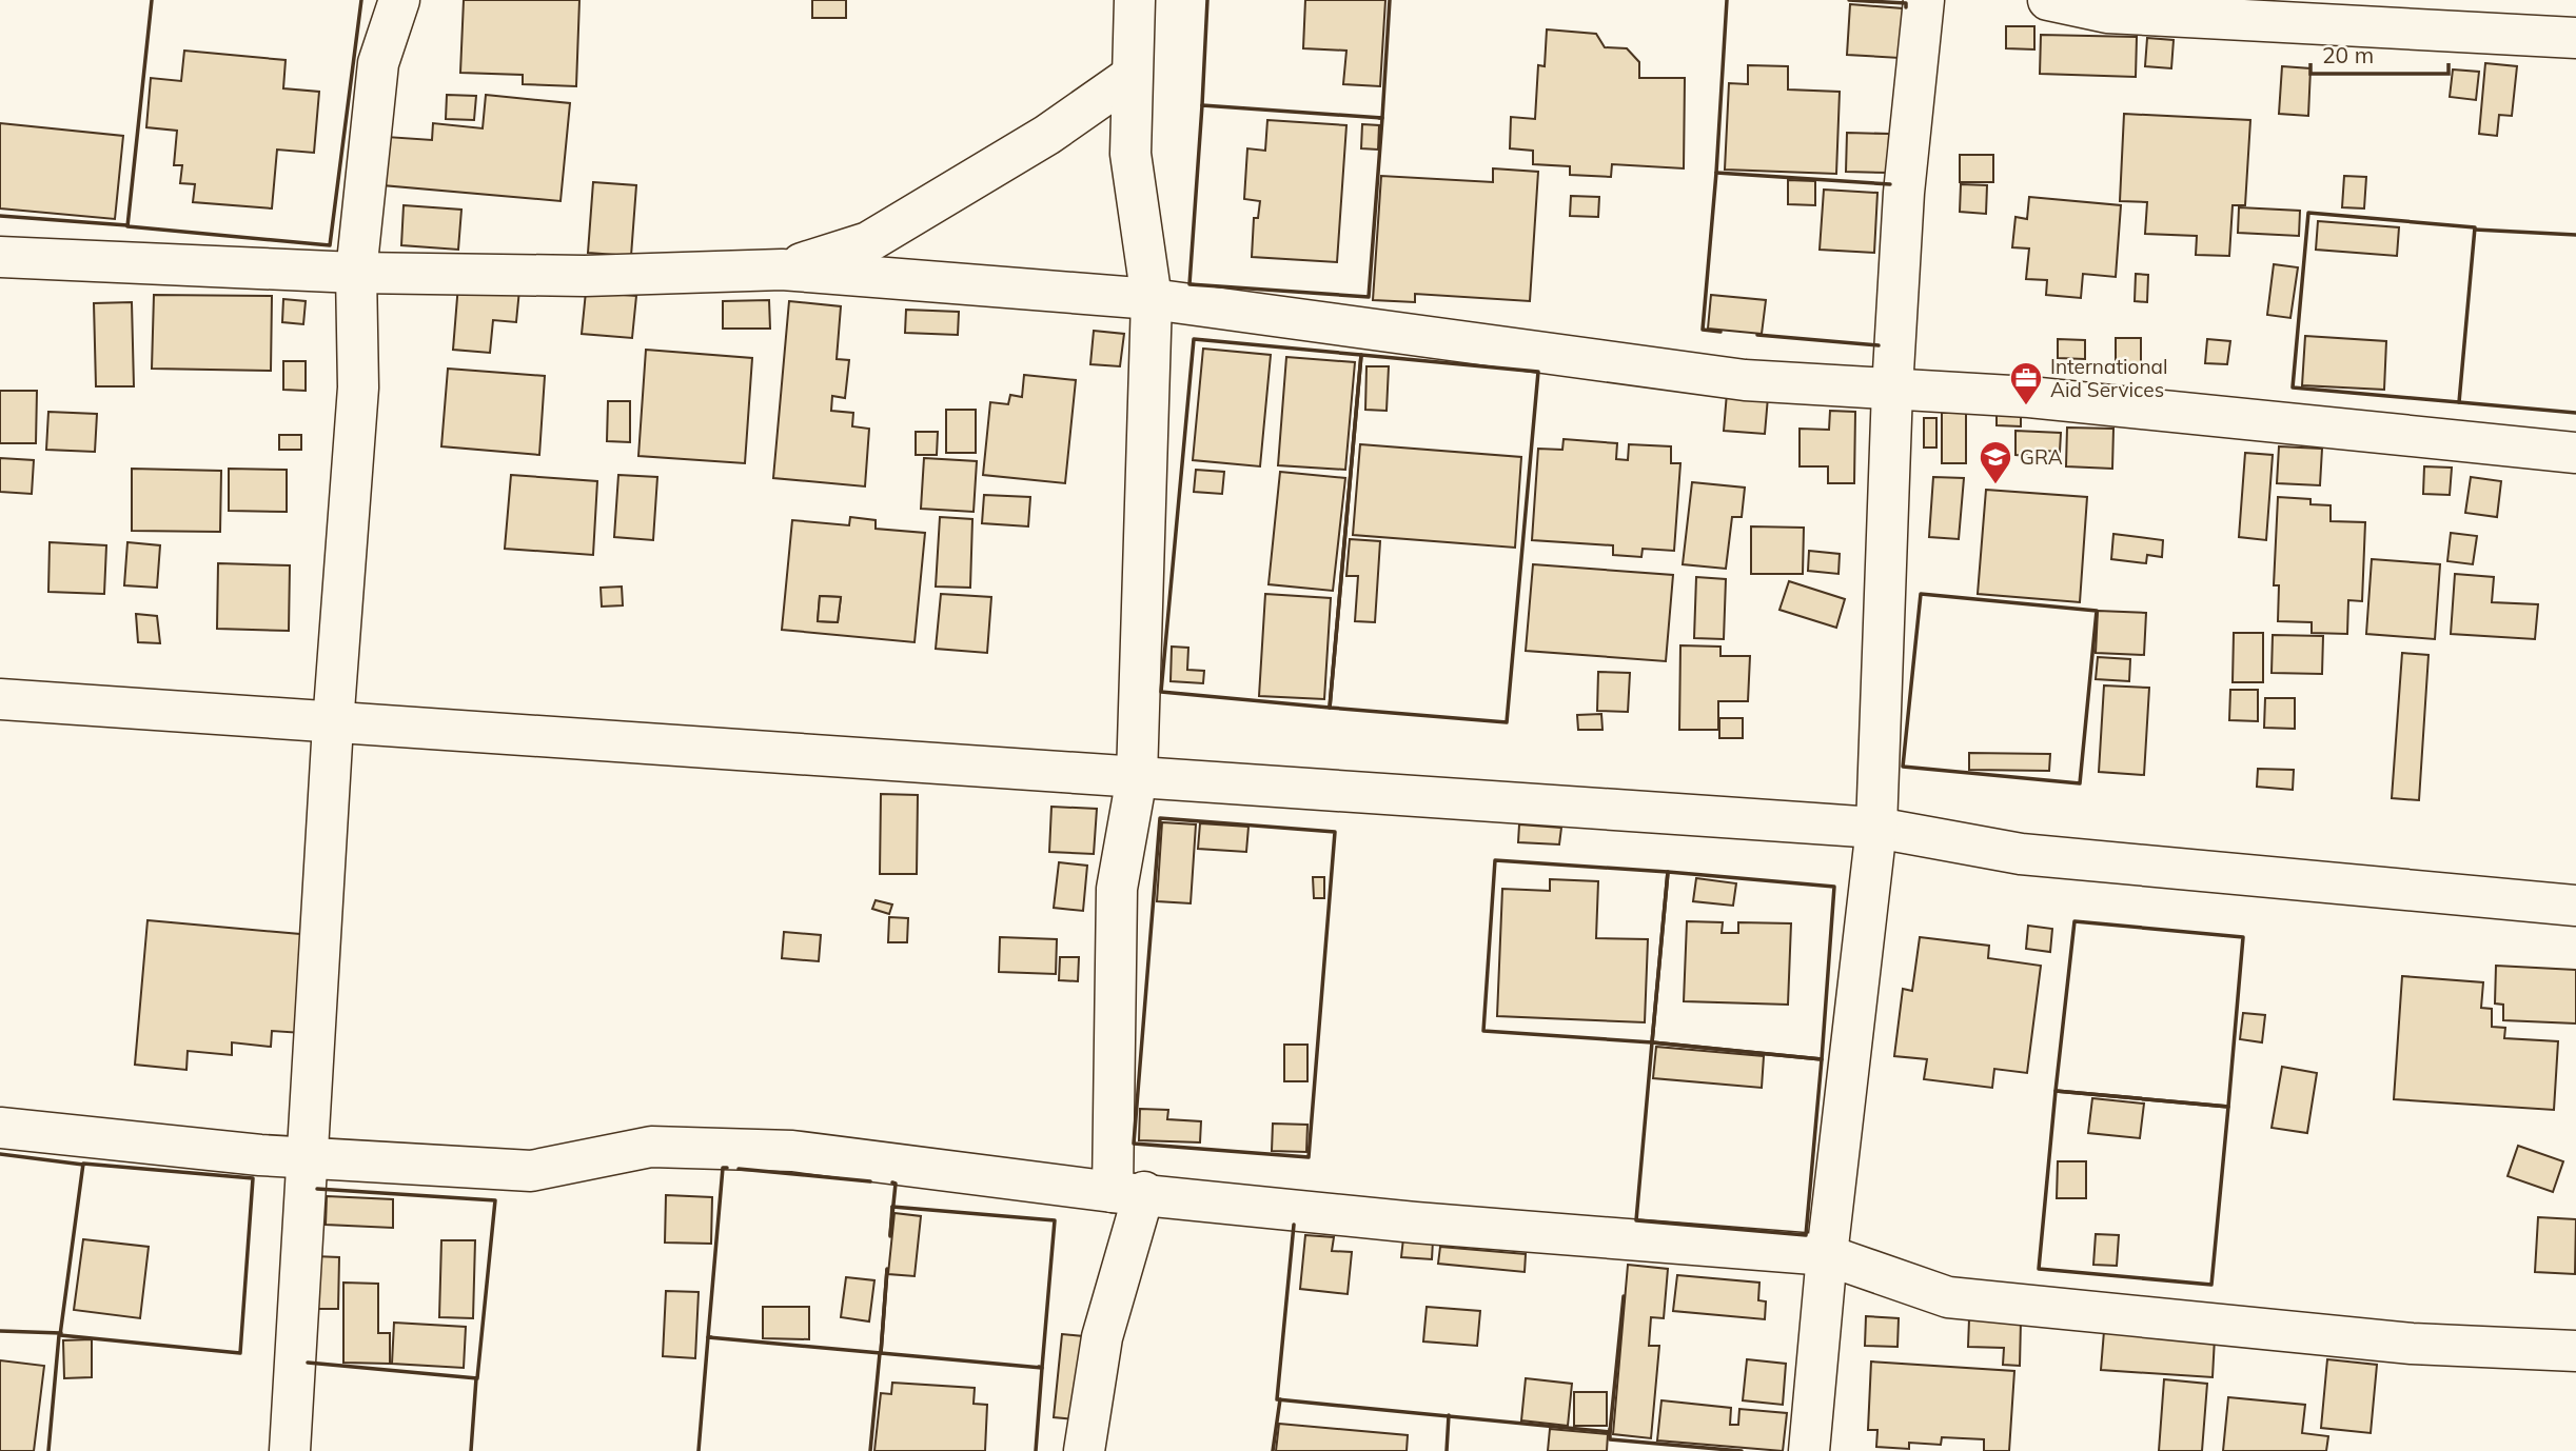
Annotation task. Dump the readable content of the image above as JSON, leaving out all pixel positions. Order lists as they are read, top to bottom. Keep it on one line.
{"places":{"office":["International Aid Services"],"school or university":["GRA"]},"scale_bar":"20 m"}
